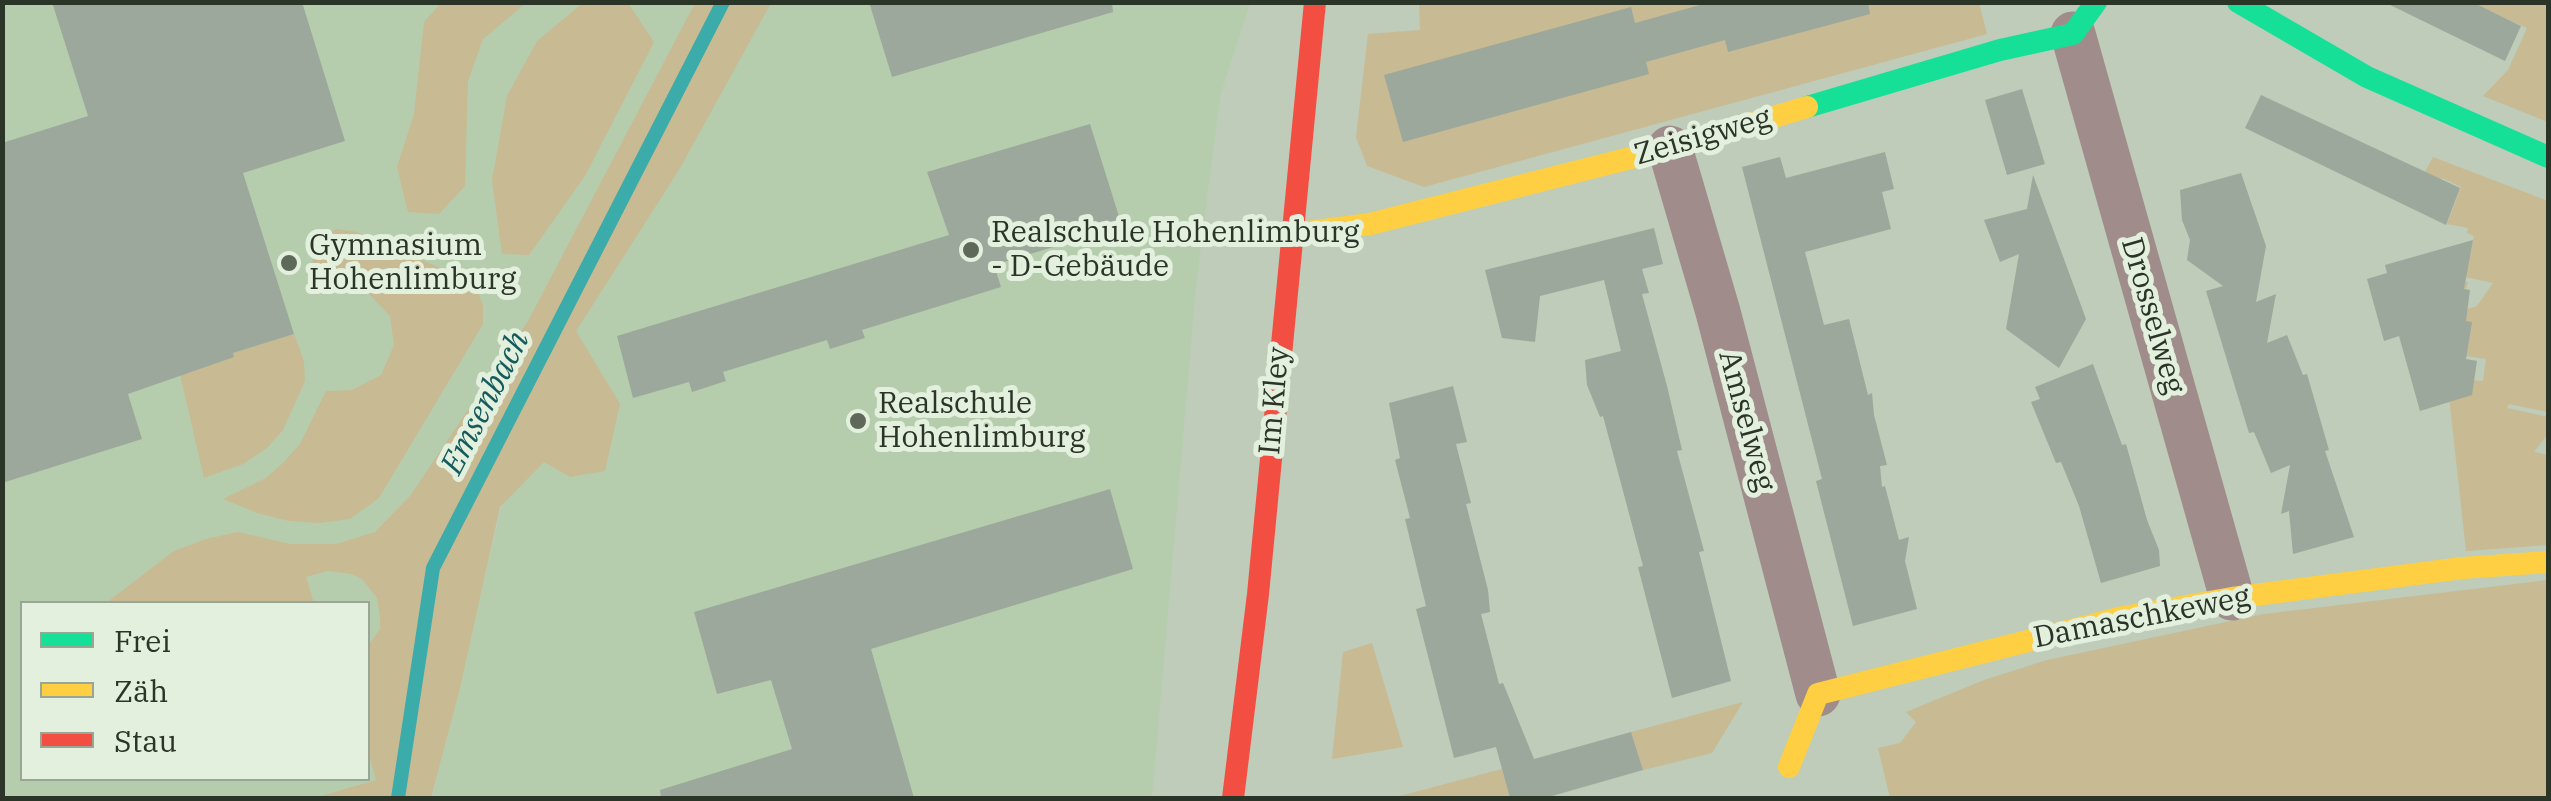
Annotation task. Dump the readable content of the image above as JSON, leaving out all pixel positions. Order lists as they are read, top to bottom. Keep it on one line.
{"streets":{"street":["Zeisigweg","Drosselweg","Im Kley","Amselweg","Damaschkeweg"]},"crossings":[["Zeisigweg","Drosselweg"],["Zeisigweg","Im Kley"],["Zeisigweg","Amselweg"],["Drosselweg","Damaschkeweg"],["Amselweg","Damaschkeweg"]],"water":["Emsenbach"],"places":["Realschule Hohenlimburg - D-Gebäude","Gymnasium Hohenlimburg","Realschule Hohenlimburg"],"legend":["Frei","Zäh","Stau"]}
